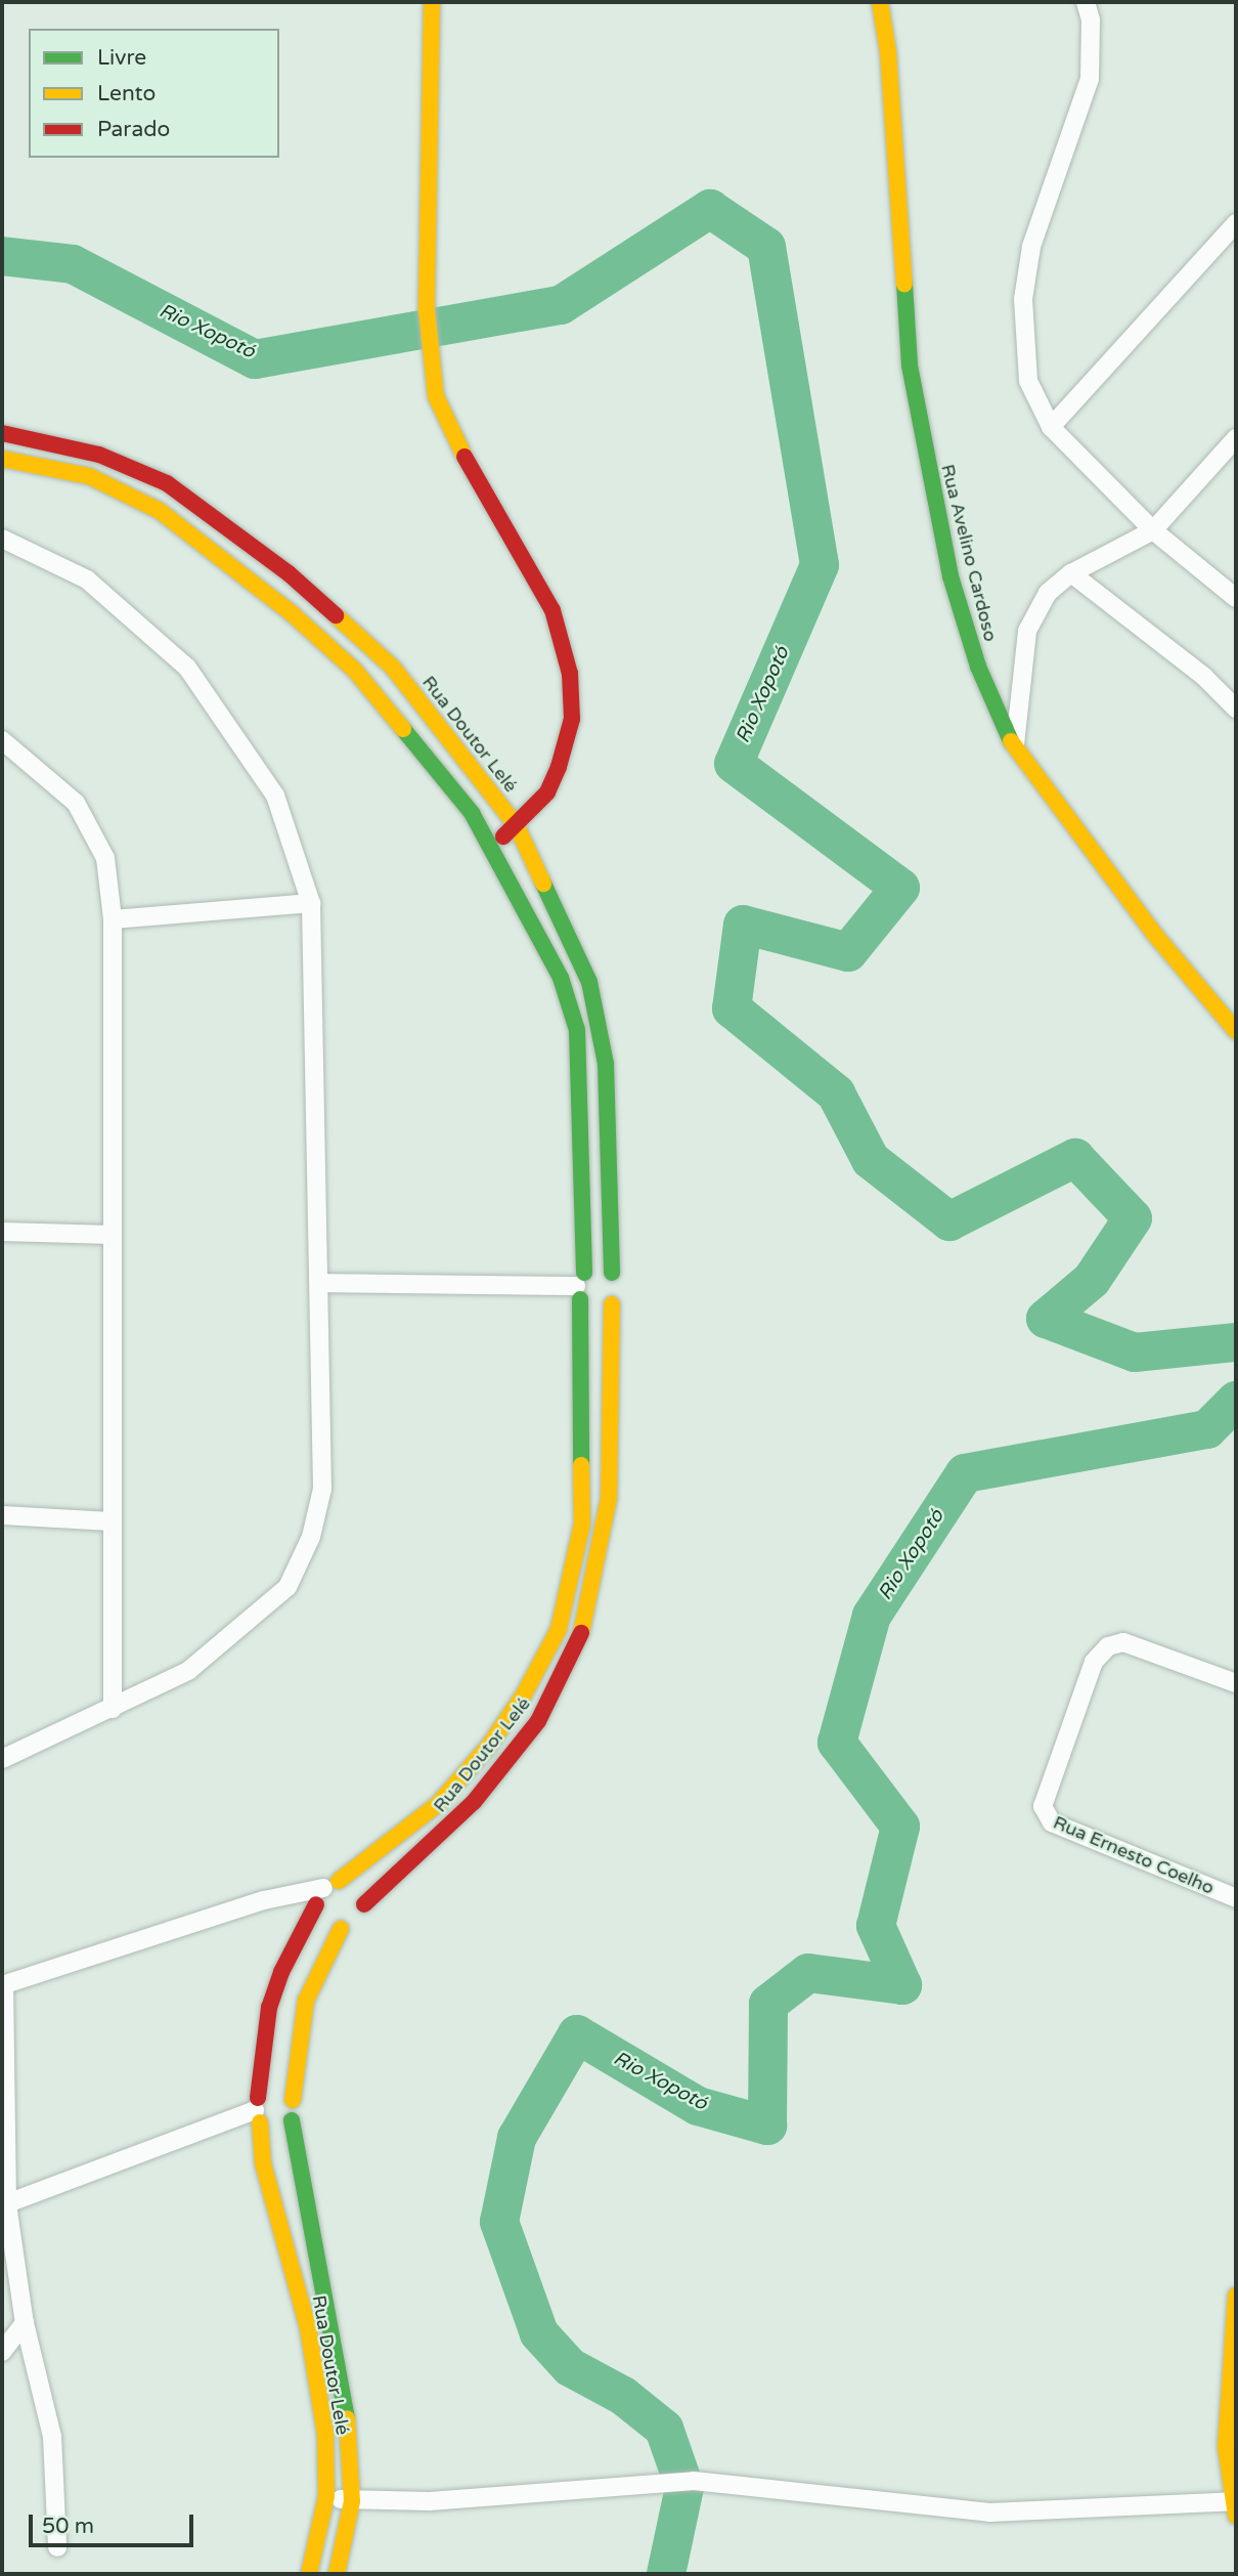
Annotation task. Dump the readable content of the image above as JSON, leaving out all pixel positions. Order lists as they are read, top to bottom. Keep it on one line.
{"streets":{"street":["Rua Avelino Cardoso","Rua Doutor Lelé","Rua Ernesto Coelho"]},"water":["Rio Xopotó"],"legend":["Livre","Lento","Parado"],"scale_bar":"50 m"}
